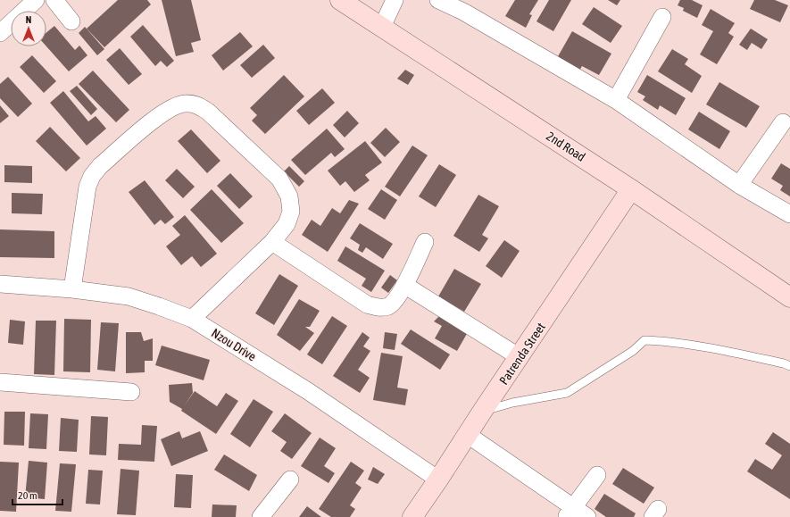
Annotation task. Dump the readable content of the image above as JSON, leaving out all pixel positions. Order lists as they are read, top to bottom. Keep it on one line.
{"streets":{"street":["2nd Road","Nzou Drive","Patrenda Street"]},"crossings":[["2nd Road","Patrenda Street"],["Nzou Drive","Patrenda Street"]],"scale_bar":"20 m","north":"top"}
